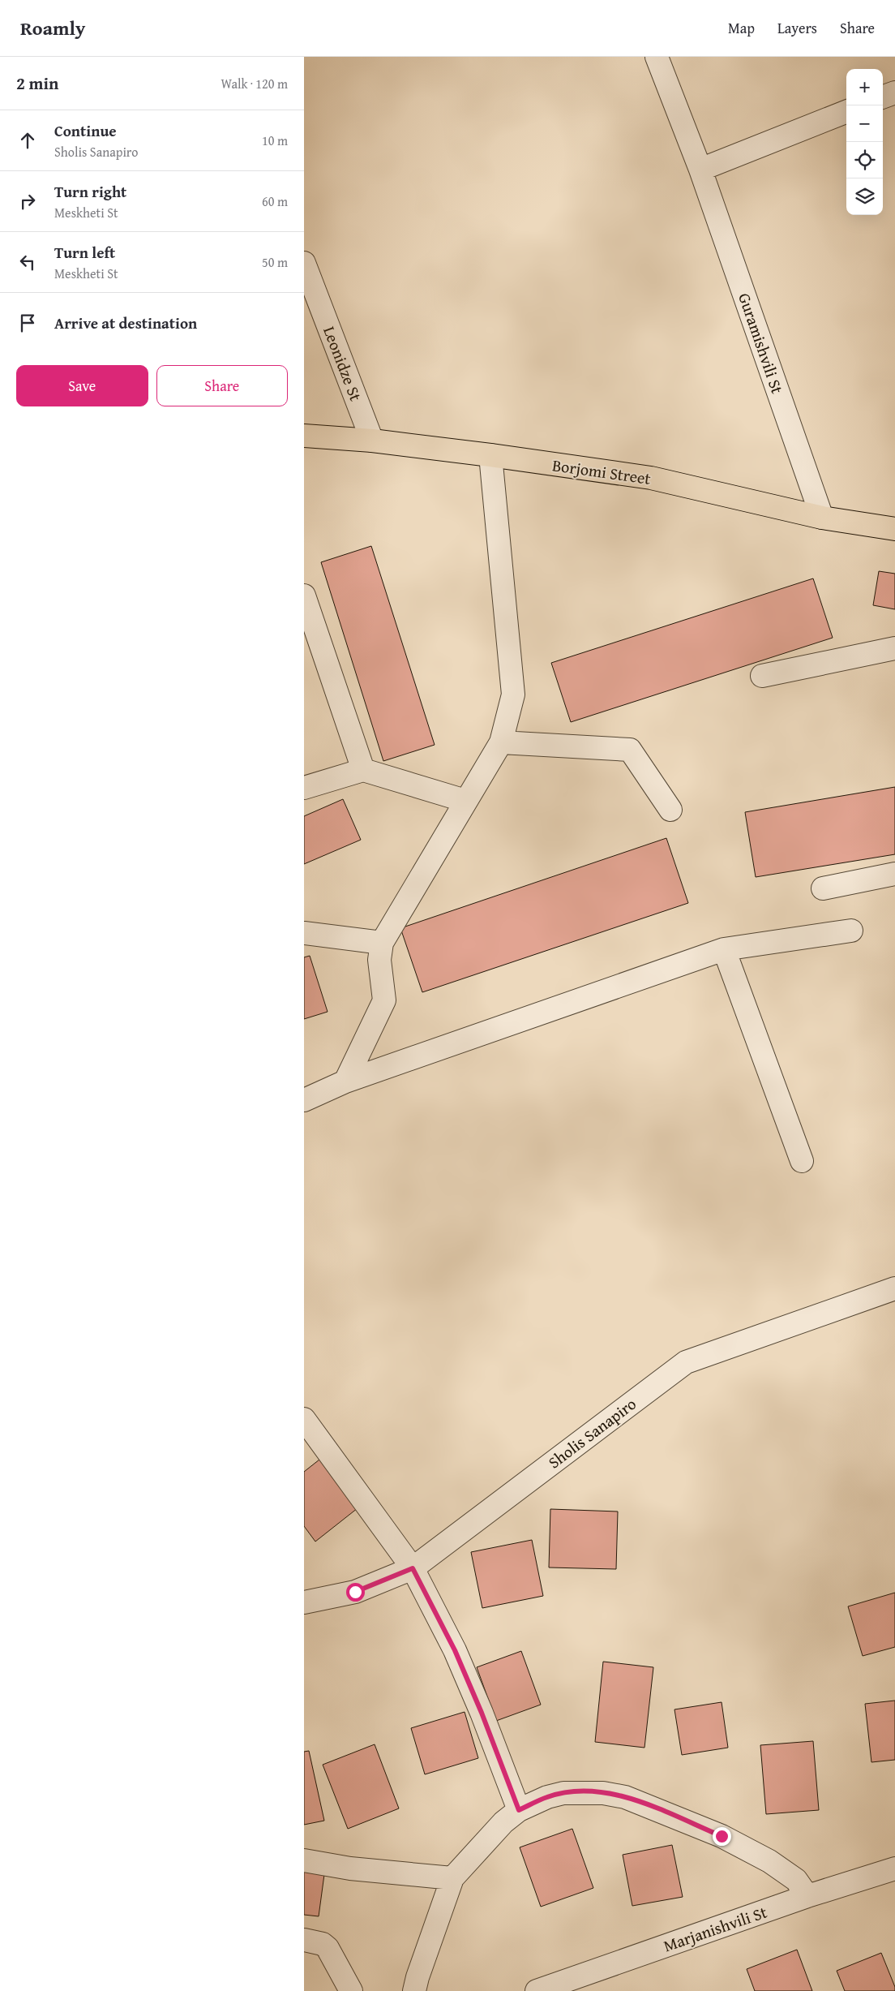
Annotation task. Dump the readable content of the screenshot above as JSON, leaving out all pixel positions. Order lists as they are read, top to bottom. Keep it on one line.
{"streets":{"highway":["Borjomi Street"],"street":["Guramishvili St","Leonidze St","Sholis Sanapiro","Marjanishvili St"]},"crossings":[["Guramishvili St","Borjomi Street"],["Leonidze St","Borjomi Street"]],"page":{"header":"Roamly","nav":["Map","Layers","Share"],"heading":["2 min","Walk · 120 m"],"map_buttons":["+","−"],"list":[["Continue","Sholis Sanapiro","10 m"],["Turn right","Meskheti St","60 m"],["Turn left","Meskheti St","50 m"],"Arrive at destination"],"buttons":["Save","Share"]}}
